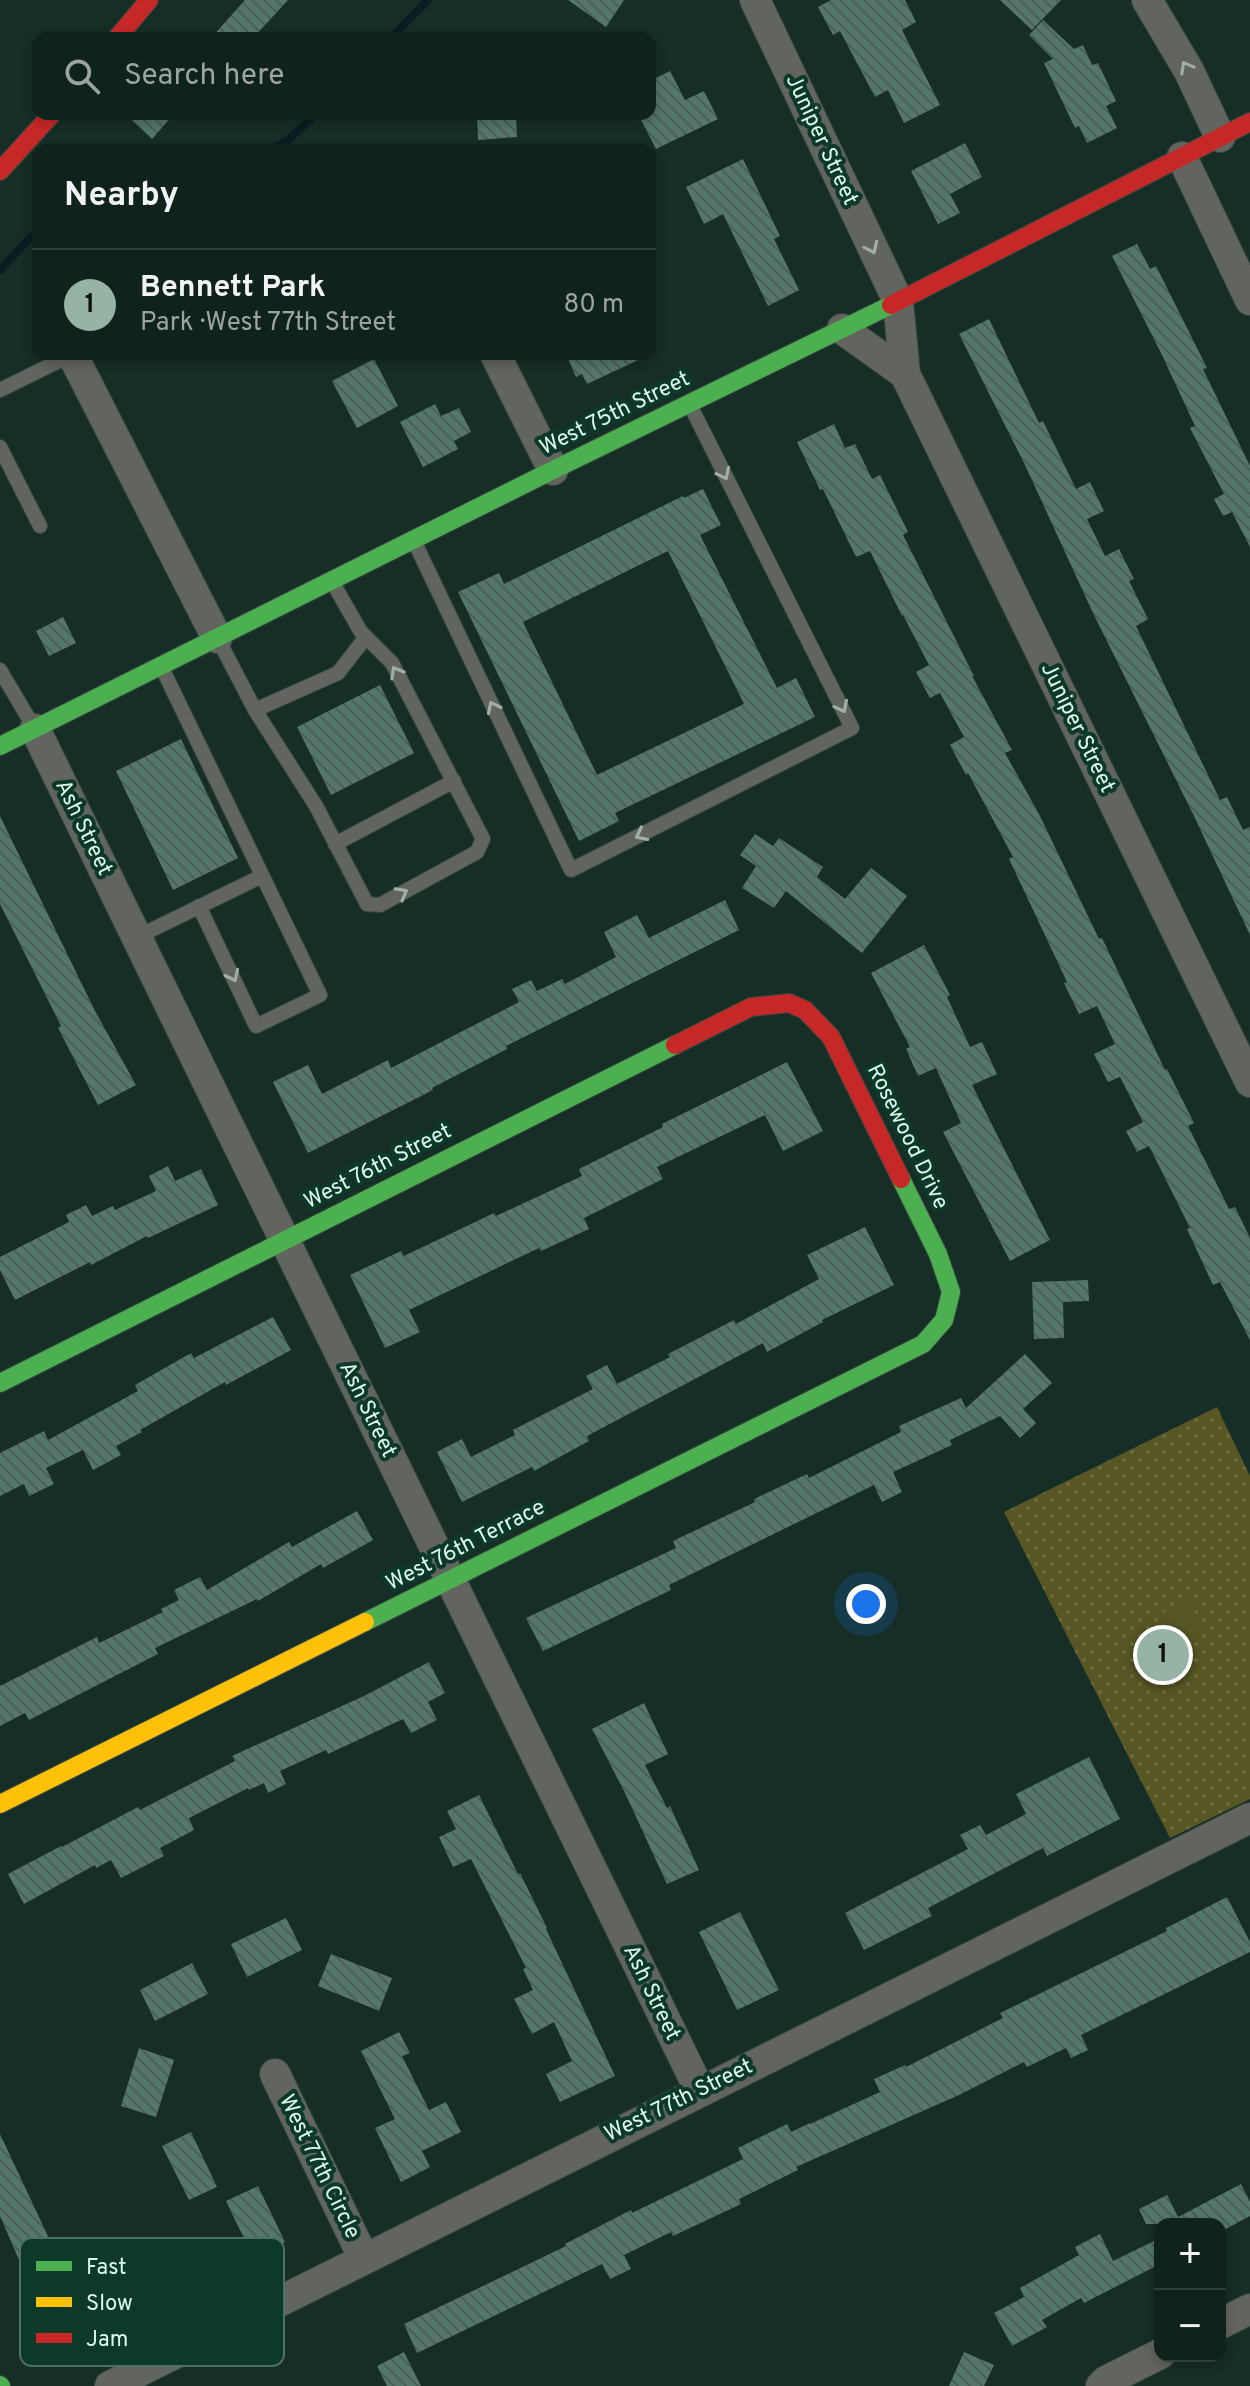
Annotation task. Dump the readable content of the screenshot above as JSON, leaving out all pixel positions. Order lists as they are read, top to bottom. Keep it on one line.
{"streets":{"street":["Juniper Street","West 75th Street","Ash Street","Rosewood Drive","West 76th Street","West 76th Terrace","West 77th Street","West 77th Circle"]},"crossings":[["Juniper Street","West 75th Street"],["West 75th Street","Ash Street"],["Ash Street","West 76th Street"],["Ash Street","West 76th Terrace"],["Ash Street","West 77th Street"],["Rosewood Drive","West 76th Street"],["Rosewood Drive","West 76th Terrace"],["West 77th Street","West 77th Circle"]],"legend":["Fast","Slow","Jam"],"page":{"search":"Search here","heading":"Nearby","list":[{"mark":"1","name":"Bennett Park","note":"Park · West 77th Street","value":"80 m"}],"pins":"1","map_buttons":["+","−"]}}
